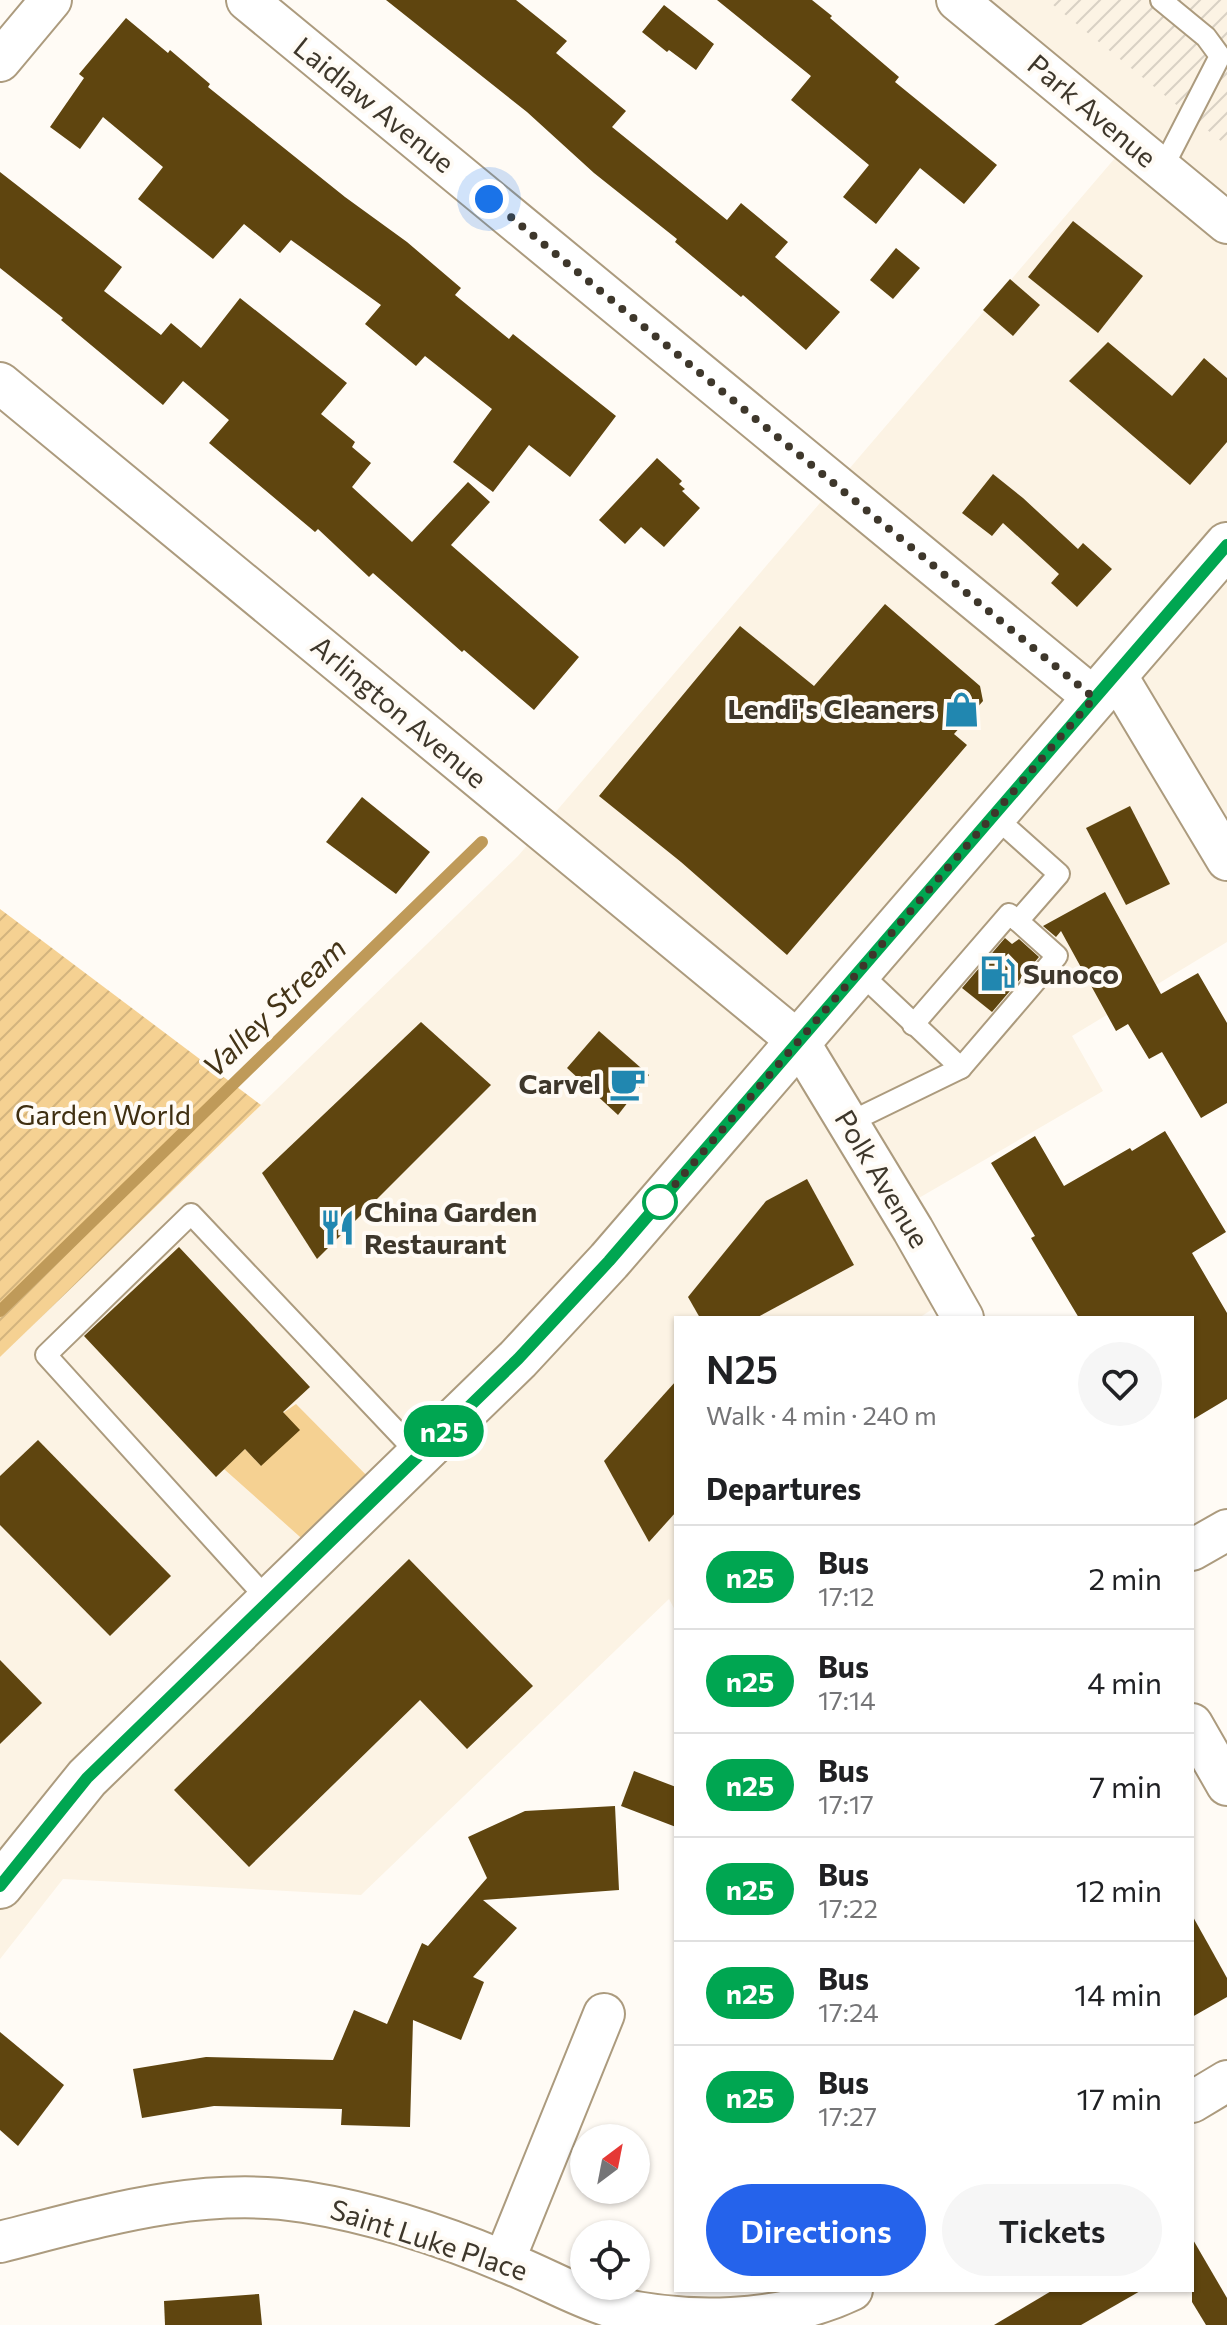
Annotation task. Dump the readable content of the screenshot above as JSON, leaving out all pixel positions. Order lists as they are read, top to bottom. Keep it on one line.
{"streets":{"street":["Laidlaw Avenue","Park Avenue","Arlington Avenue","Polk Avenue","Saint Luke Place"]},"crossings":[["Arlington Avenue","Polk Avenue"]],"water":["Valley Stream"],"parks":["Garden World"],"places":{"shop":["Lendi's Cleaners"],"fuel station":["Sunoco"],"cafe":["Carvel"],"restaurant":["China Garden Restaurant"]},"lines":["bus line n25"],"north":"top right","page":{"on_map":"n25","heading":[["N25","Walk · 4 min · 240 m"],"Departures"],"list":[{"mark":"n25","name":"Bus","note":"17:12","value":"2 min"},{"mark":"n25","name":"Bus","note":"17:14","value":"4 min"},{"mark":"n25","name":"Bus","note":"17:17","value":"7 min"},{"mark":"n25","name":"Bus","note":"17:22","value":"12 min"},{"mark":"n25","name":"Bus","note":"17:24","value":"14 min"},{"mark":"n25","name":"Bus","note":"17:27","value":"17 min"}],"buttons":["Directions","Tickets"]}}
